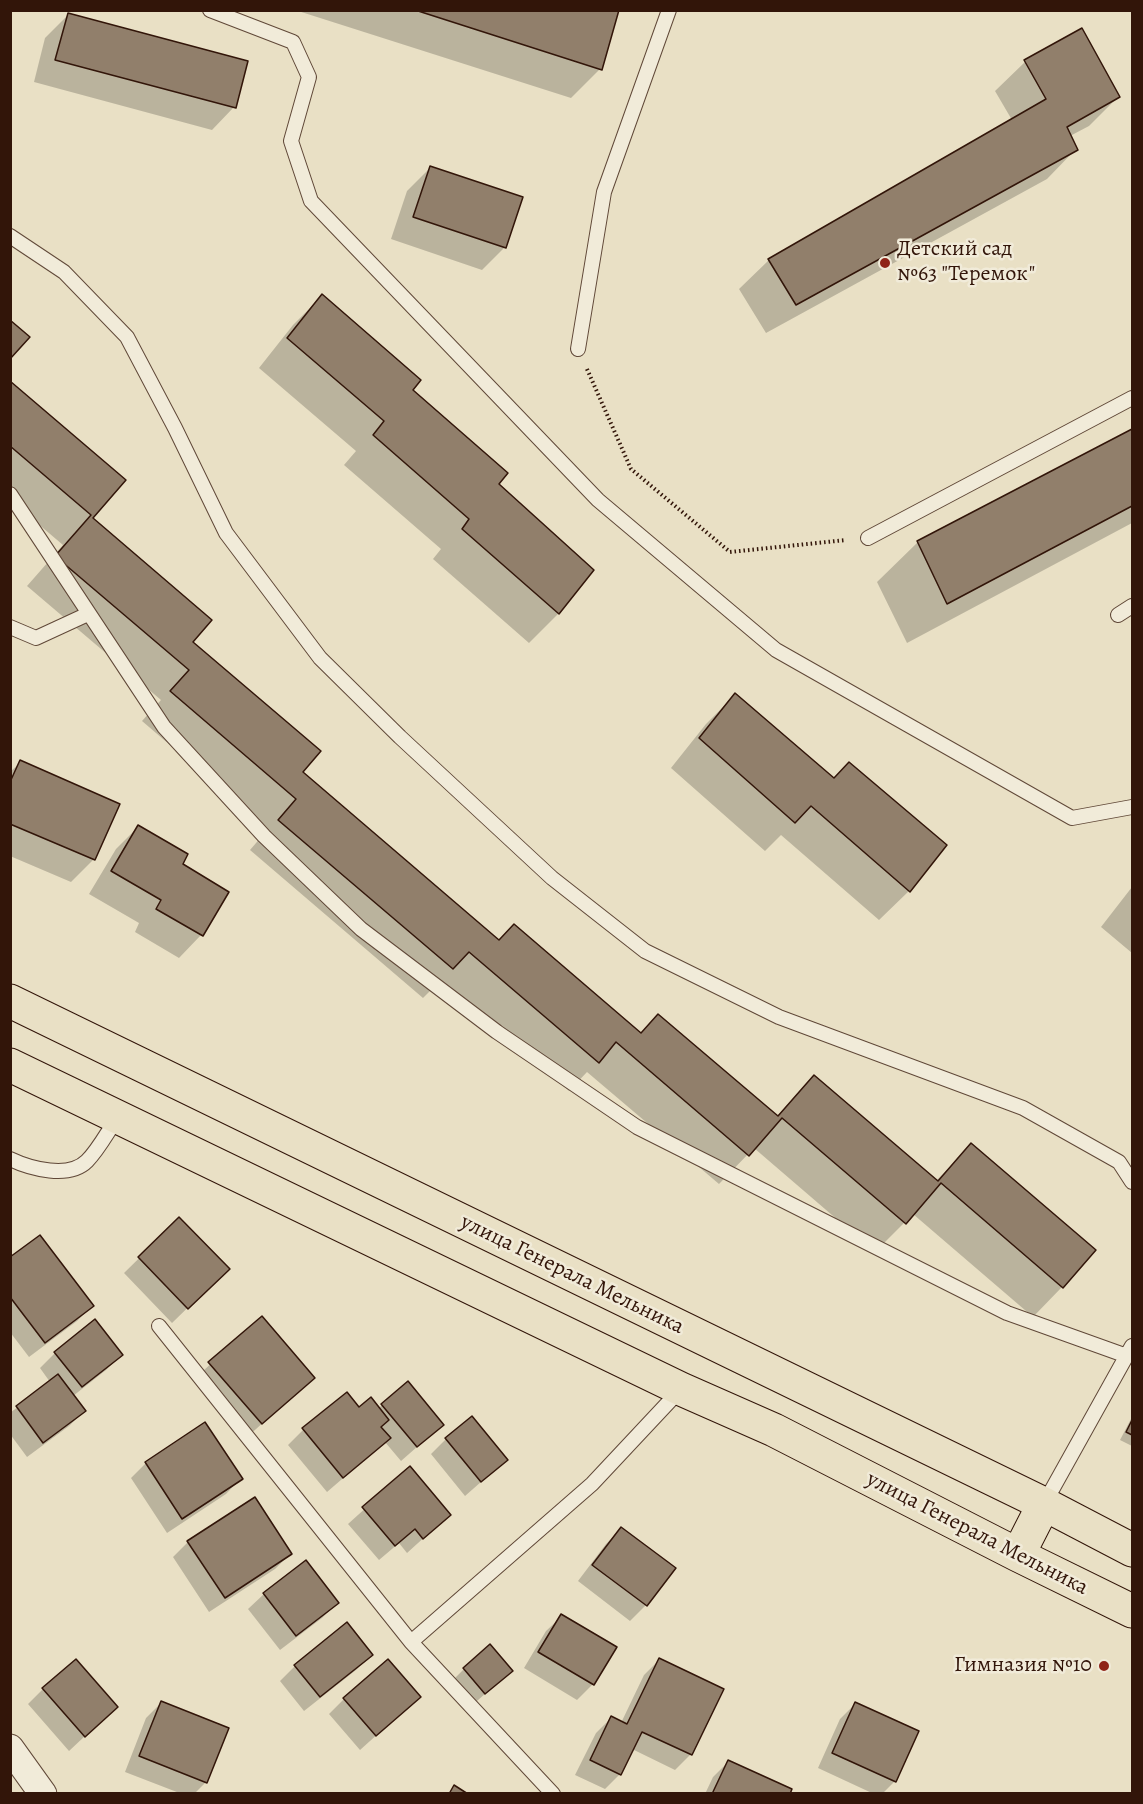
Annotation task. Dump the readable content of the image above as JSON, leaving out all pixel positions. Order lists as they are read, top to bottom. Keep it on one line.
{"streets":{"main road":["улица Генерала Мельника"]},"places":["Детский сад №63 \"Теремок\"","Гимназия №10"]}
